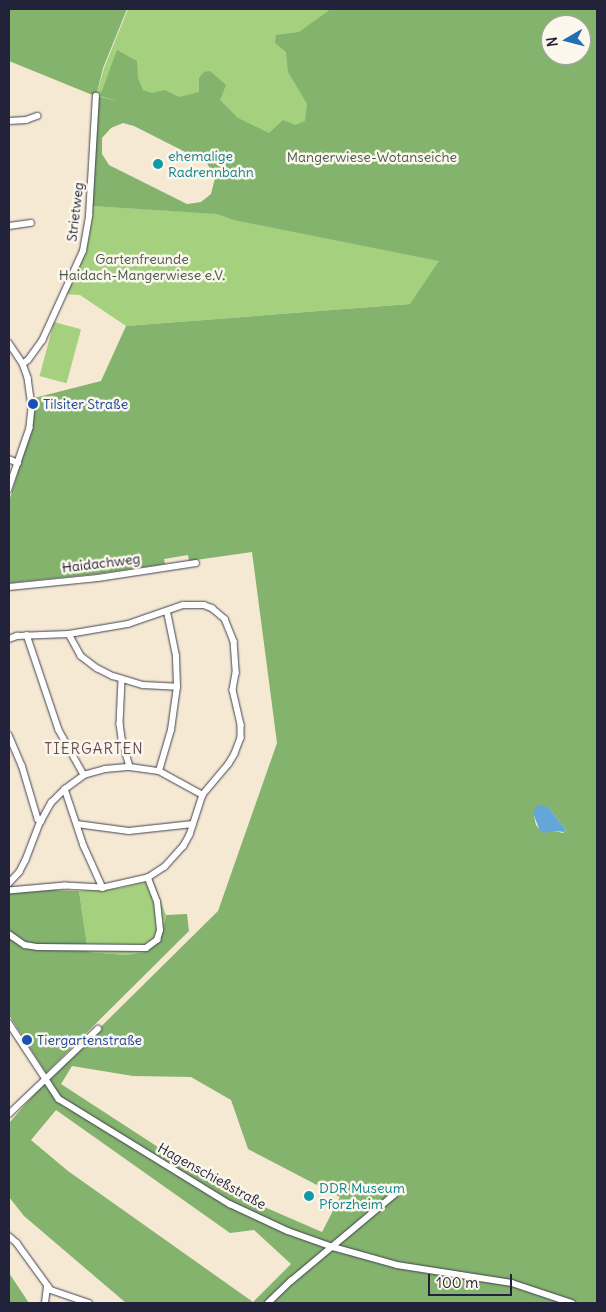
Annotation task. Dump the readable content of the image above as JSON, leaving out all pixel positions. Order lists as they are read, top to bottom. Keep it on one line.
{"streets":{"street":["Strietweg","Haidachweg","Hagenschießstraße"]},"districts":["TIERGARTEN"],"parks":["Mangerwiese-Wotanseiche","Gartenfreunde Haidach-Mangerwiese e.V."],"places":["ehemalige Radrennbahn","Tilsiter Straße","Tiergartenstraße","DDR Museum Pforzheim"],"scale_bar":"100 m","north":"left"}
